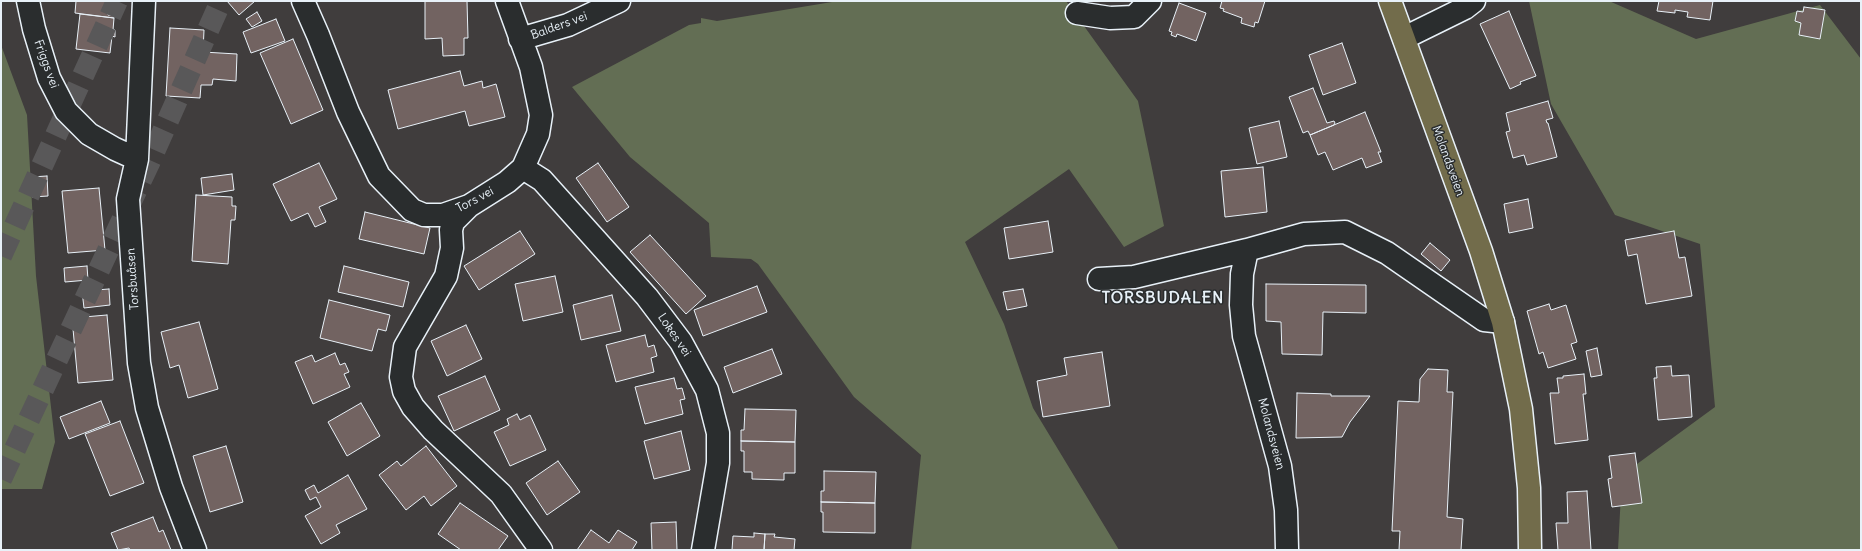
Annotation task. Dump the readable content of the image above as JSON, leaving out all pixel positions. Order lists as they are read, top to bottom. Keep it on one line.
{"streets":{"main road":["Molandsveien"],"street":["Balders vei","Friggs vei","Tors vei","Torsbuåsen","Lokes vei"]},"crossings":[["Balders vei","Tors vei"],["Friggs vei","Torsbuåsen"],["Tors vei","Lokes vei"]],"districts":["TORSBUDALEN"]}
